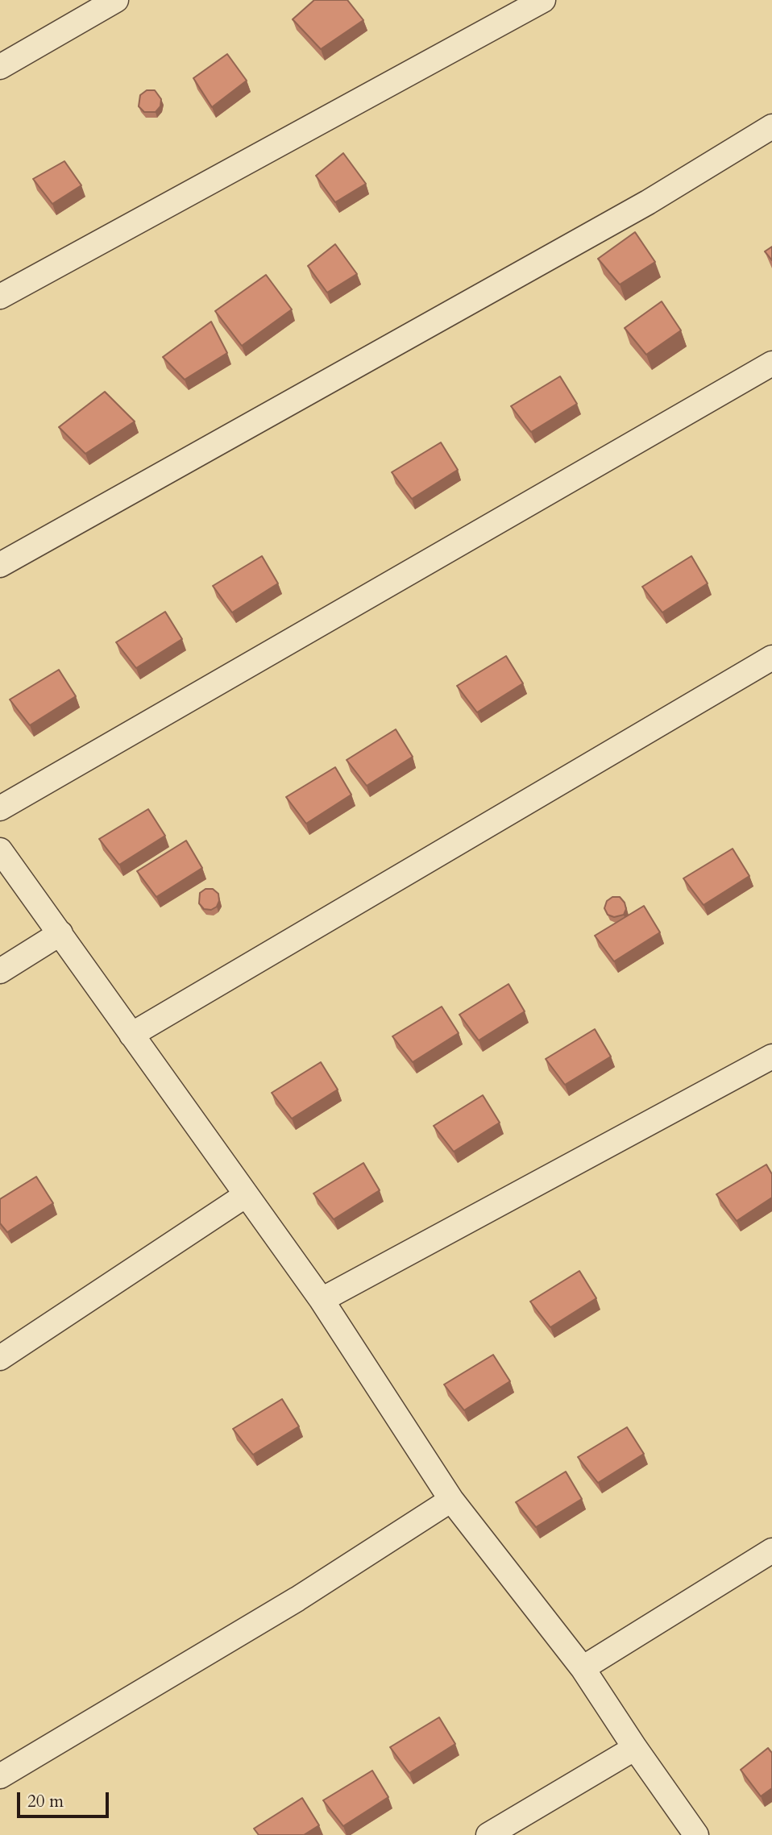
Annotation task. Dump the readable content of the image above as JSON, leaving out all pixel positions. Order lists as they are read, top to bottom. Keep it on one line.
{"scale_bar":"20 m"}
